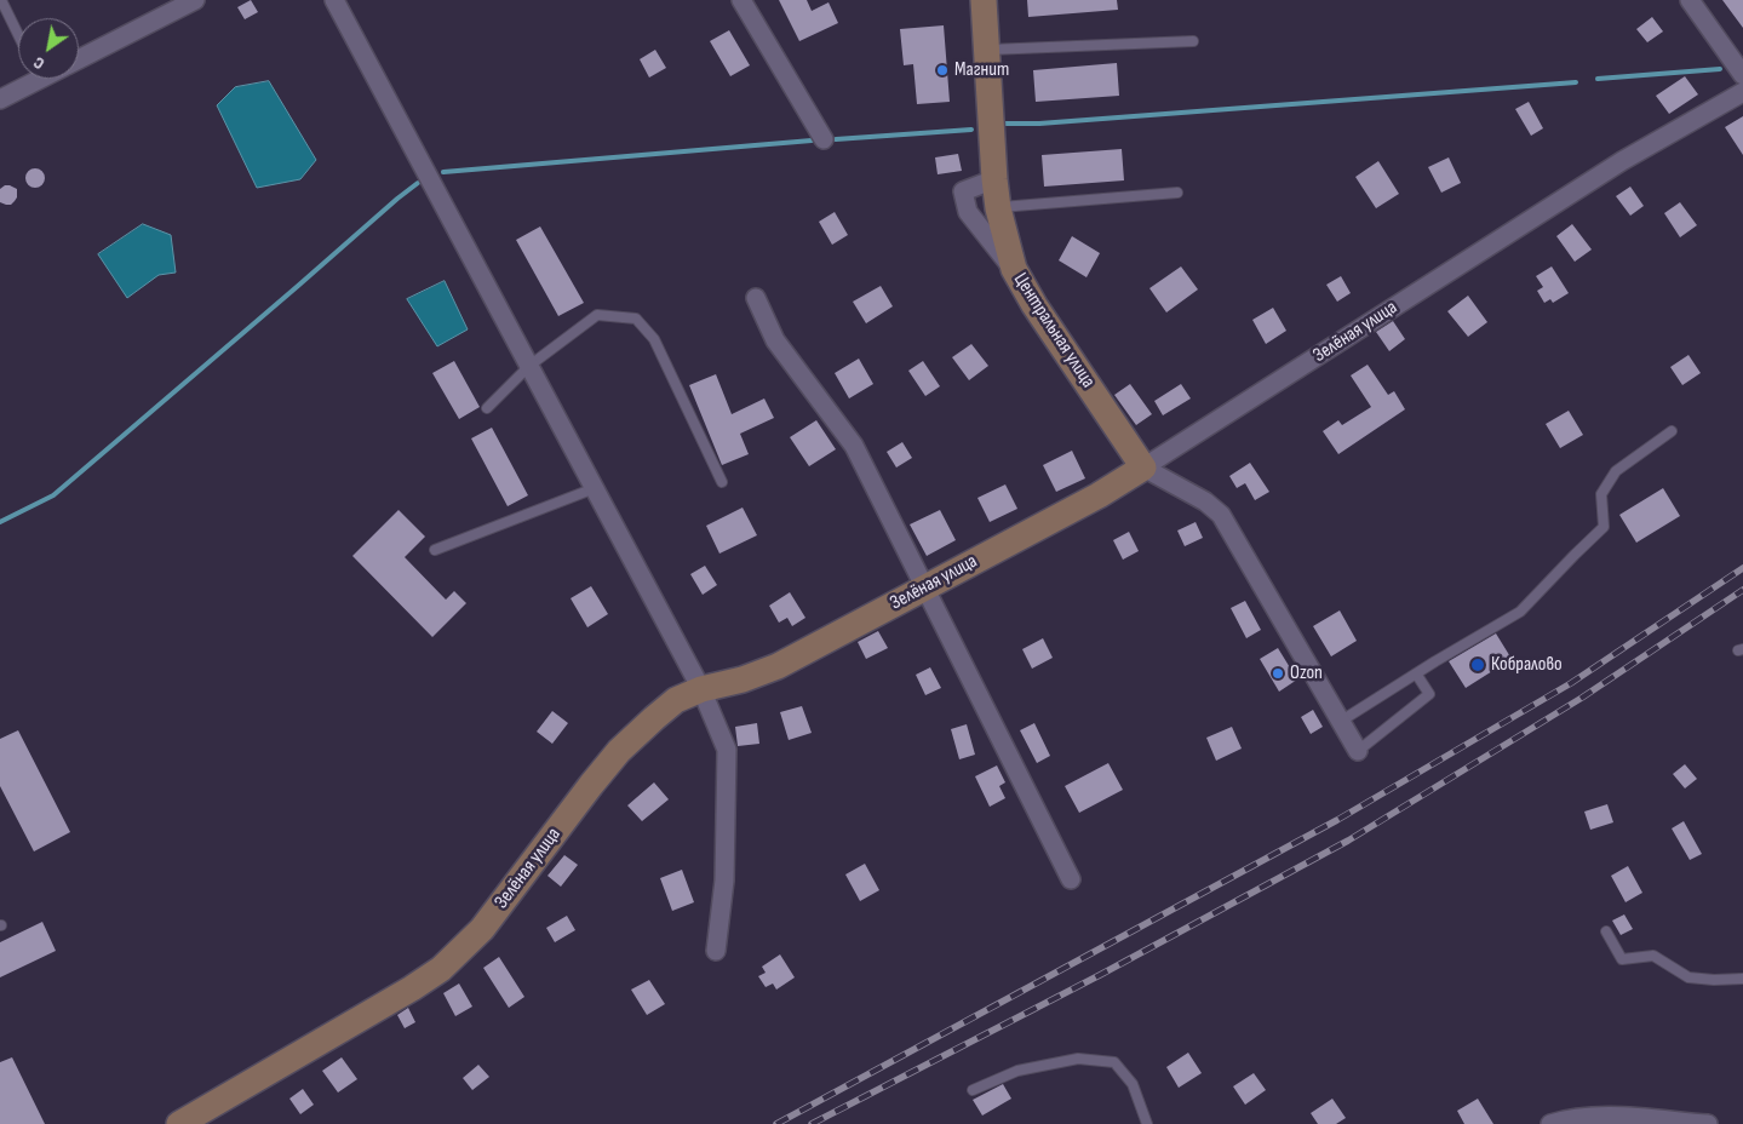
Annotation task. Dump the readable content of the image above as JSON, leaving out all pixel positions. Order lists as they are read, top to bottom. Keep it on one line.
{"streets":{"street":["Центральная улица","Зелёная улица"]},"crossings":[["Центральная улица","Зелёная улица"]],"places":["Магнит","Кобралово","Ozon"],"north":"bottom left"}
